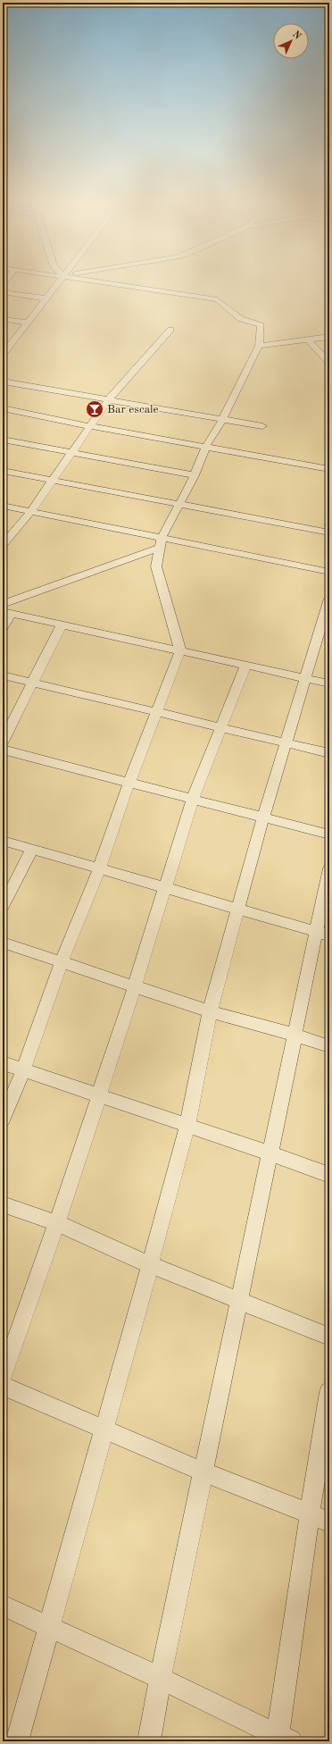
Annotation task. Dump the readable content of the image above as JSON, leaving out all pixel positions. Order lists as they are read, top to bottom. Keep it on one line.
{"places":{"bar":["Bar escale"]},"north":"top right"}
